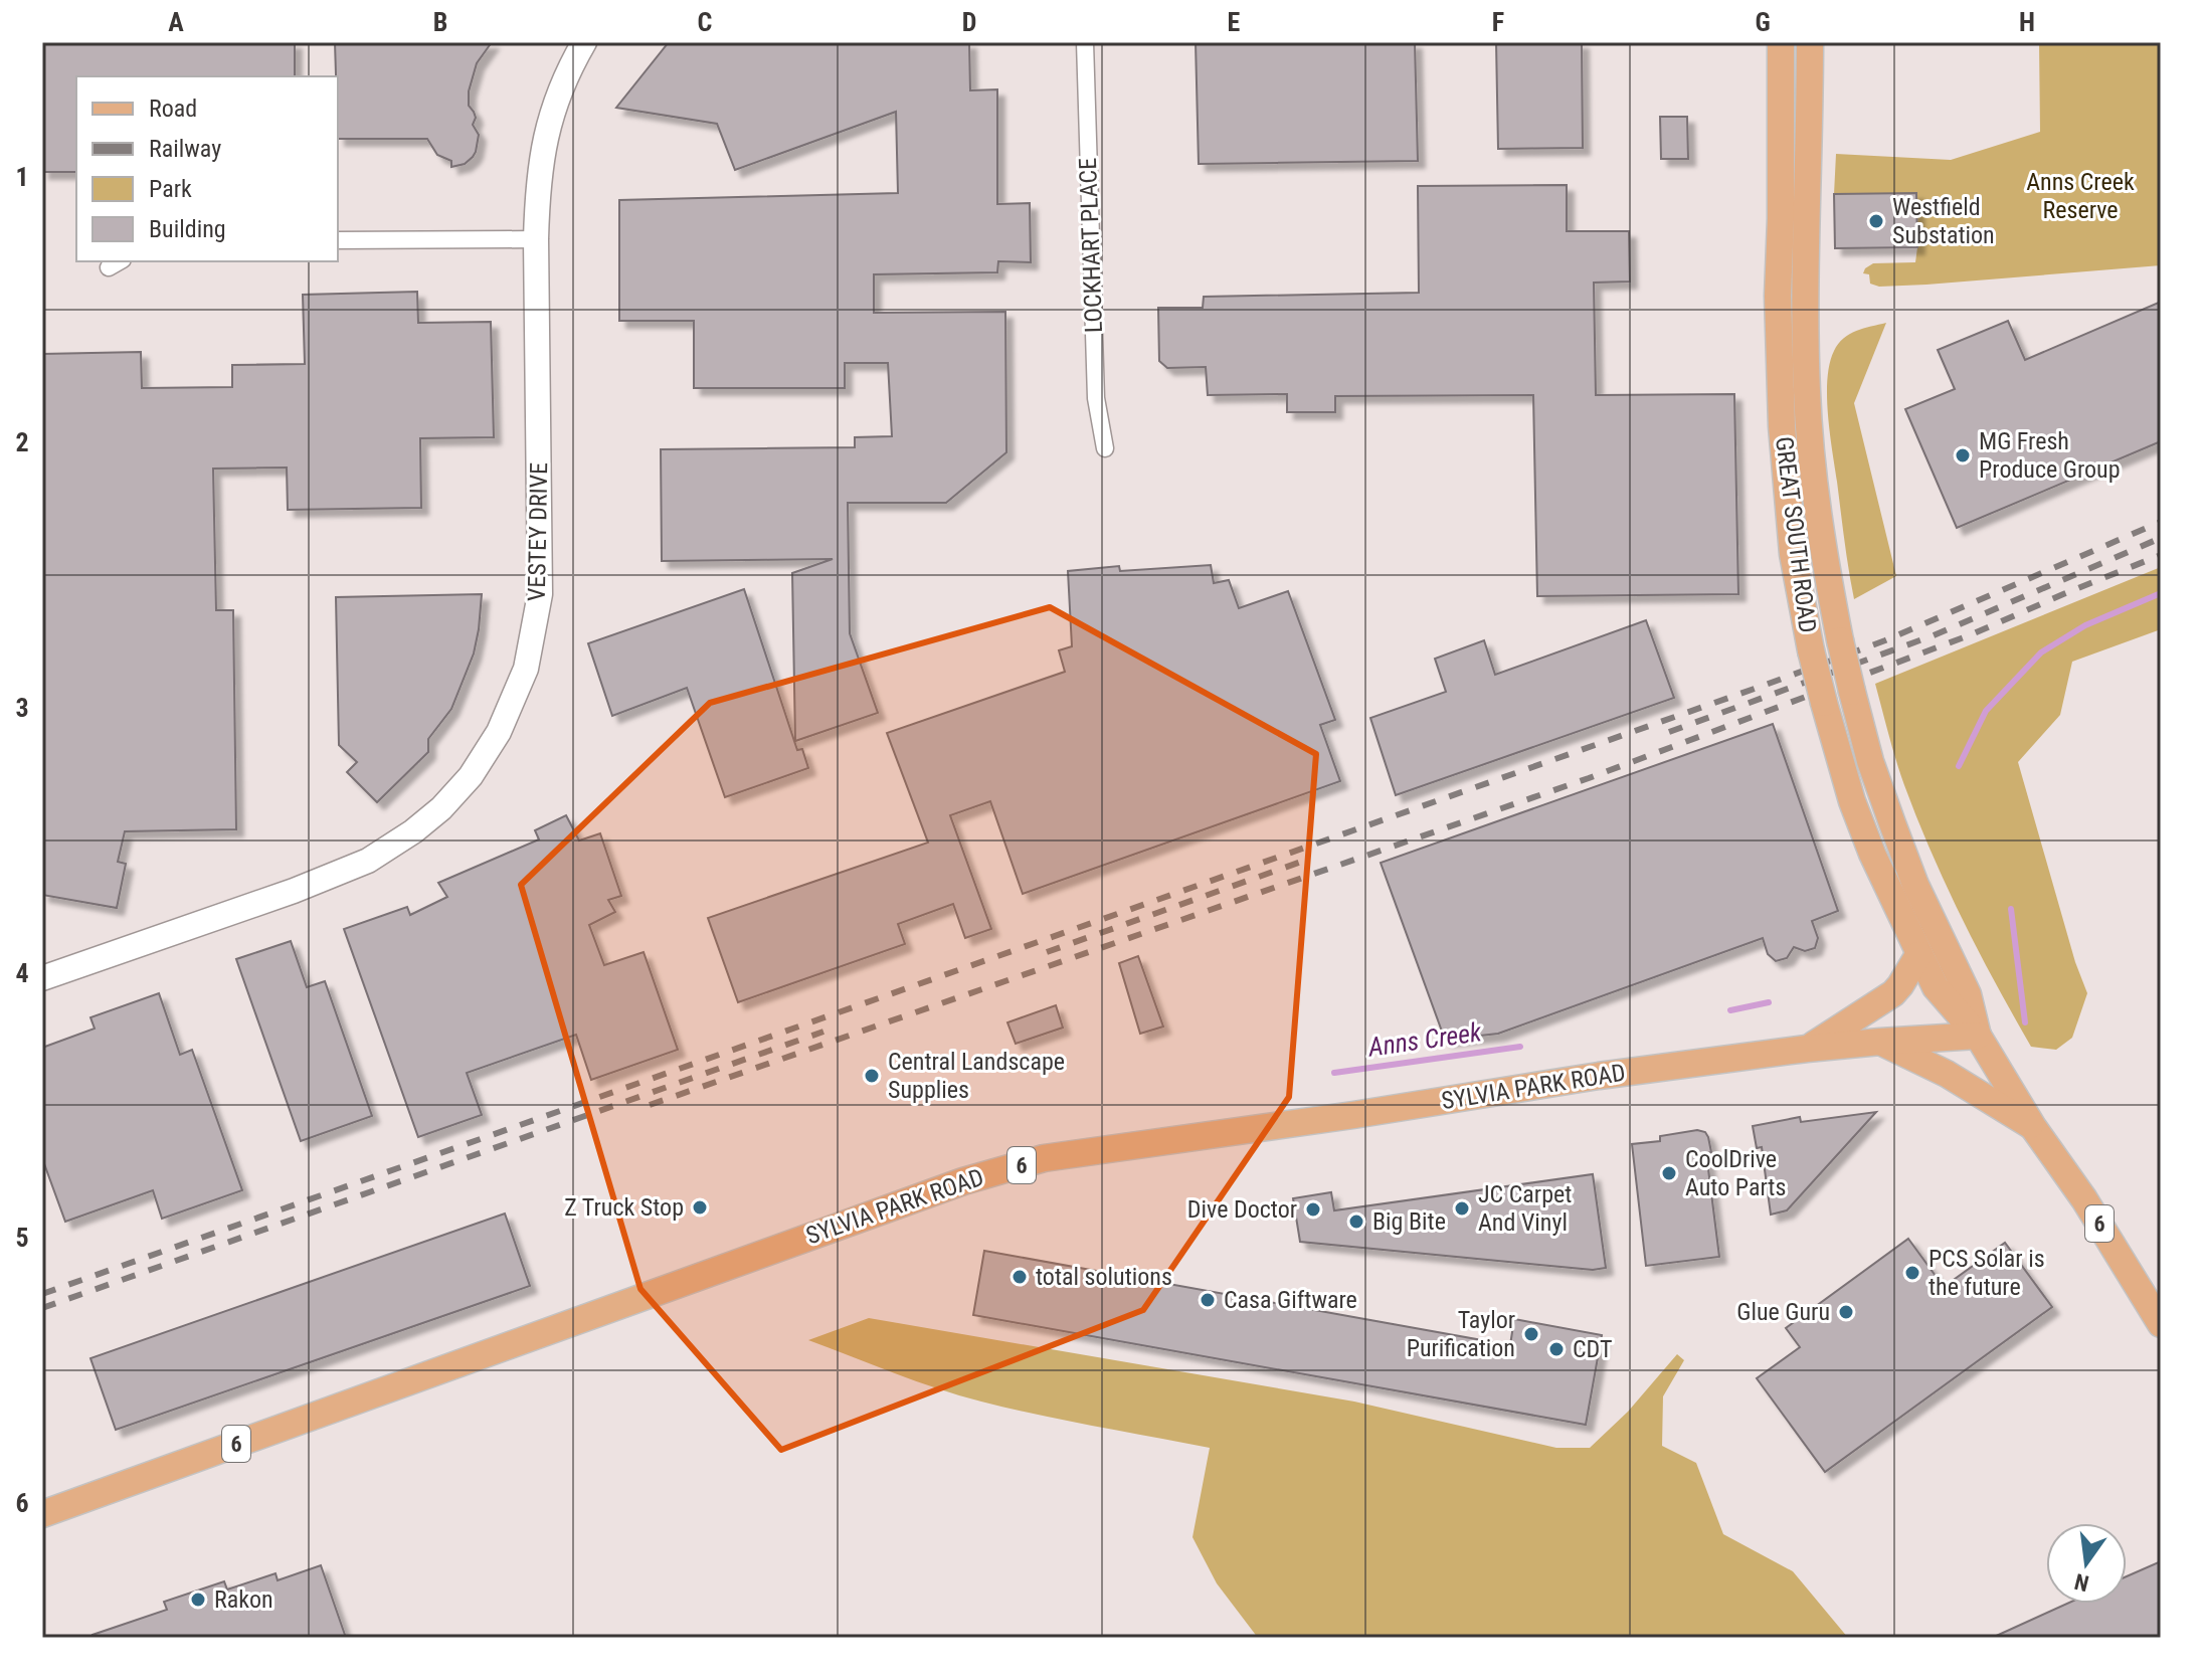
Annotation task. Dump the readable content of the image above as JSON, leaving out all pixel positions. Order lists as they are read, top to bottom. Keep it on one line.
{"streets":{"main road":["GREAT SOUTH ROAD","SYLVIA PARK ROAD","6"],"street":["LOCKHART PLACE","VESTEY DRIVE"]},"crossings":[["GREAT SOUTH ROAD","SYLVIA PARK ROAD"]],"water":["Anns Creek"],"parks":["Anns Creek Reserve"],"places":["Westfield Substation","MG Fresh Produce Group","Central Landscape Supplies","CoolDrive Auto Parts","Z Truck Stop","JC Carpet And Vinyl","Dive Doctor","Big Bite","PCS Solar is the future","total solutions","Casa Giftware","Glue Guru","Taylor Purification","CDT","Rakon"],"legend":["Road","Railway","Park","Building"],"north":"bottom","grid":{"columns":["A","B","C","D","E","F","G","H"],"rows":["1","2","3","4","5","6"]}}
